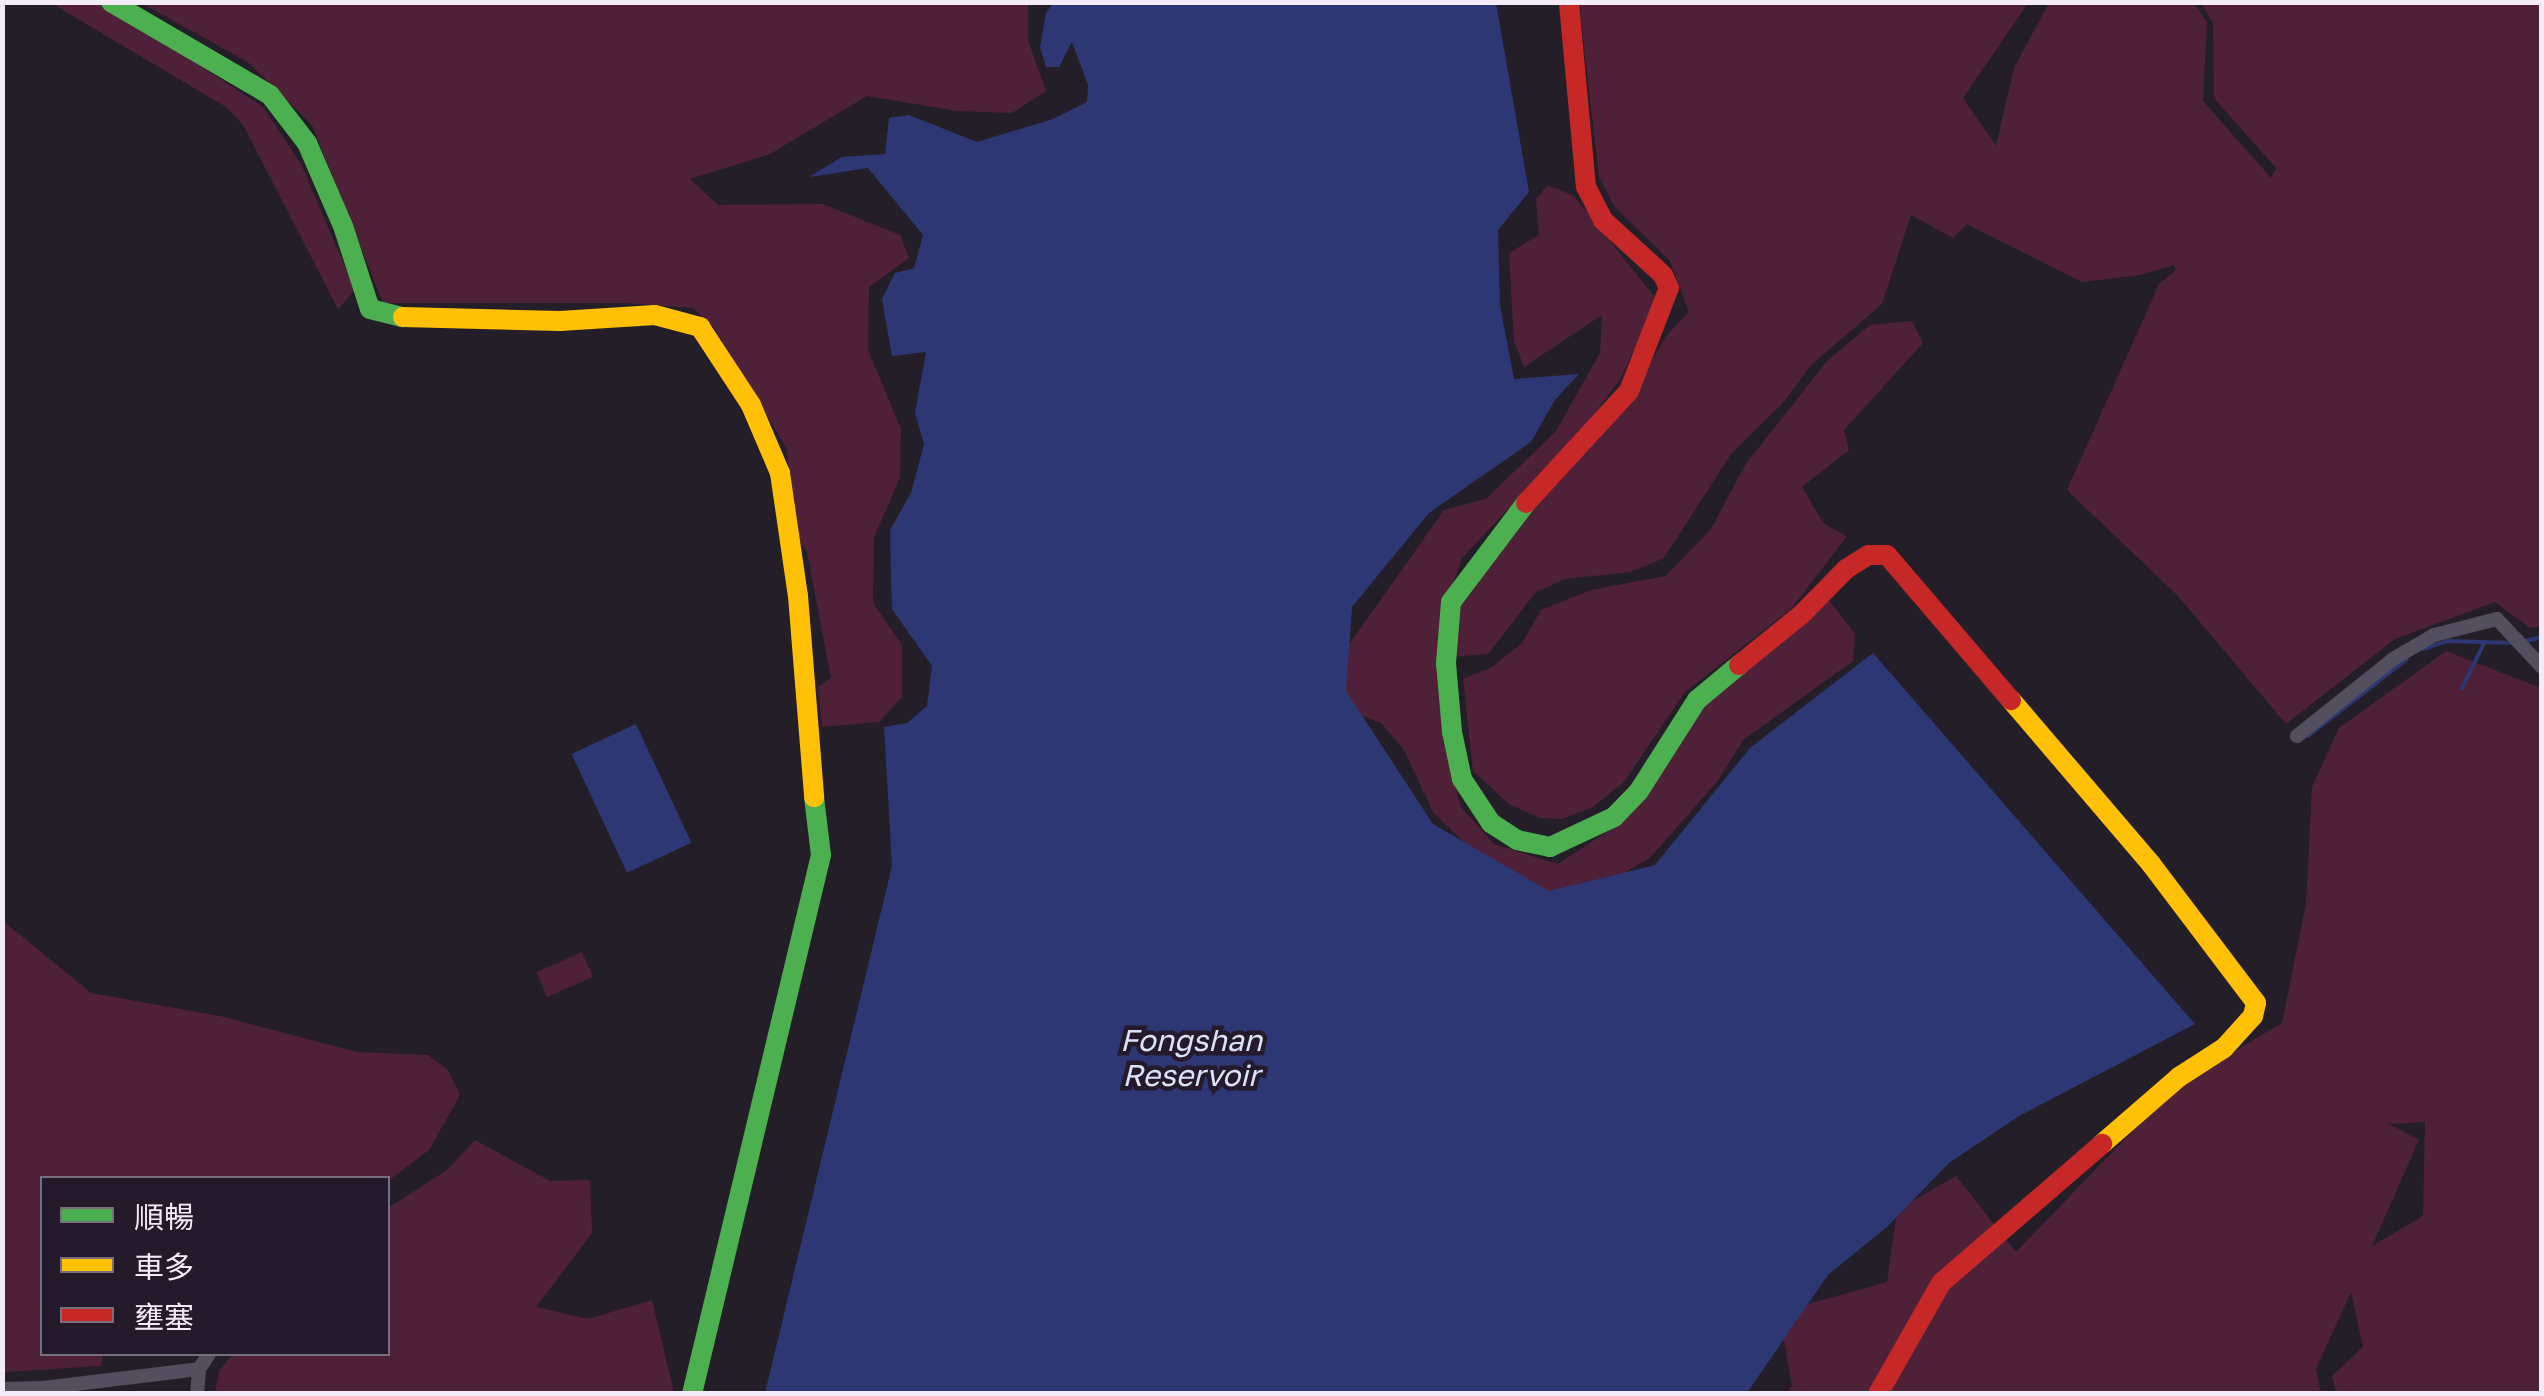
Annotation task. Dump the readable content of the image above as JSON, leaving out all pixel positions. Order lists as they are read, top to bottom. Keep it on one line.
{"water":["Fongshan Reservoir"],"legend":["順暢","車多","壅塞"]}
